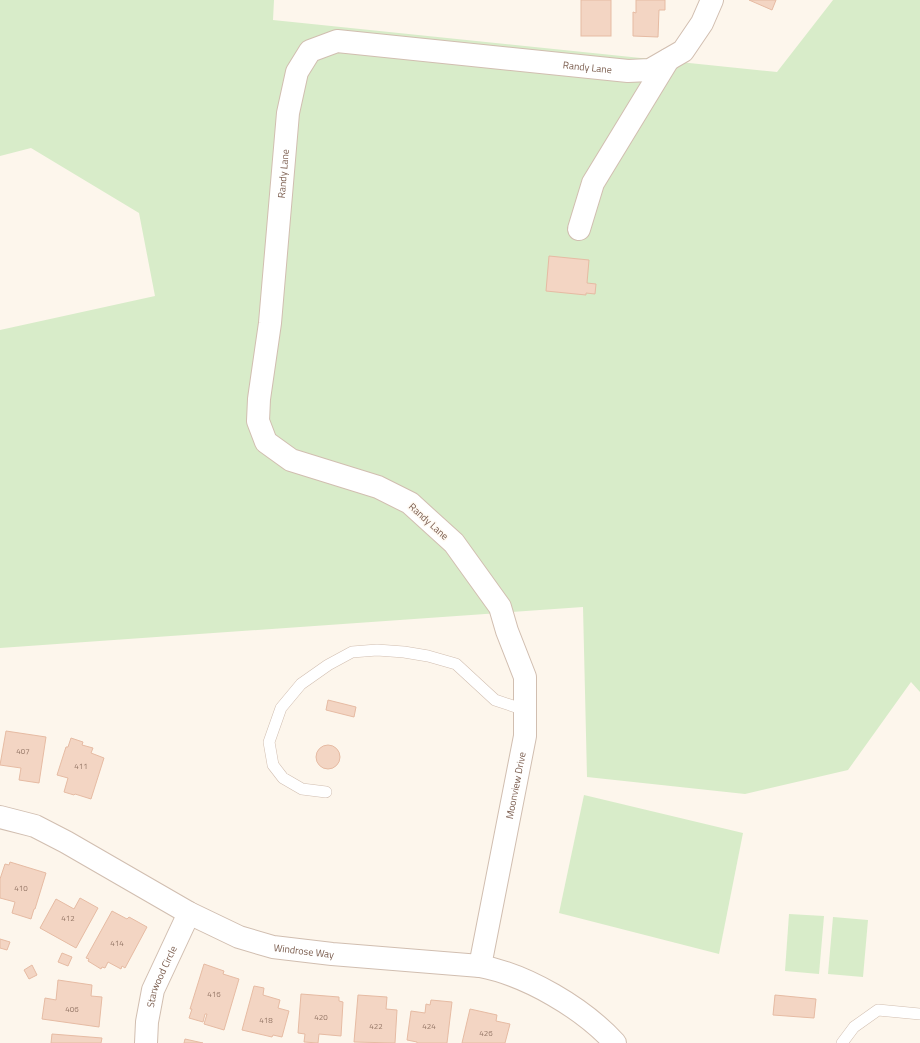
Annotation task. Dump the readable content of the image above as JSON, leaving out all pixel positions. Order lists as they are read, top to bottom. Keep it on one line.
{"streets":{"street":["Randy Lane","Moonview Drive","Windrose Way","Starwood Circle"]},"crossings":[["Randy Lane","Moonview Drive"],["Moonview Drive","Windrose Way"],["Windrose Way","Starwood Circle"]],"house_numbers":["407","411","410","412","414","416","406","420","418","422","424","426"]}
